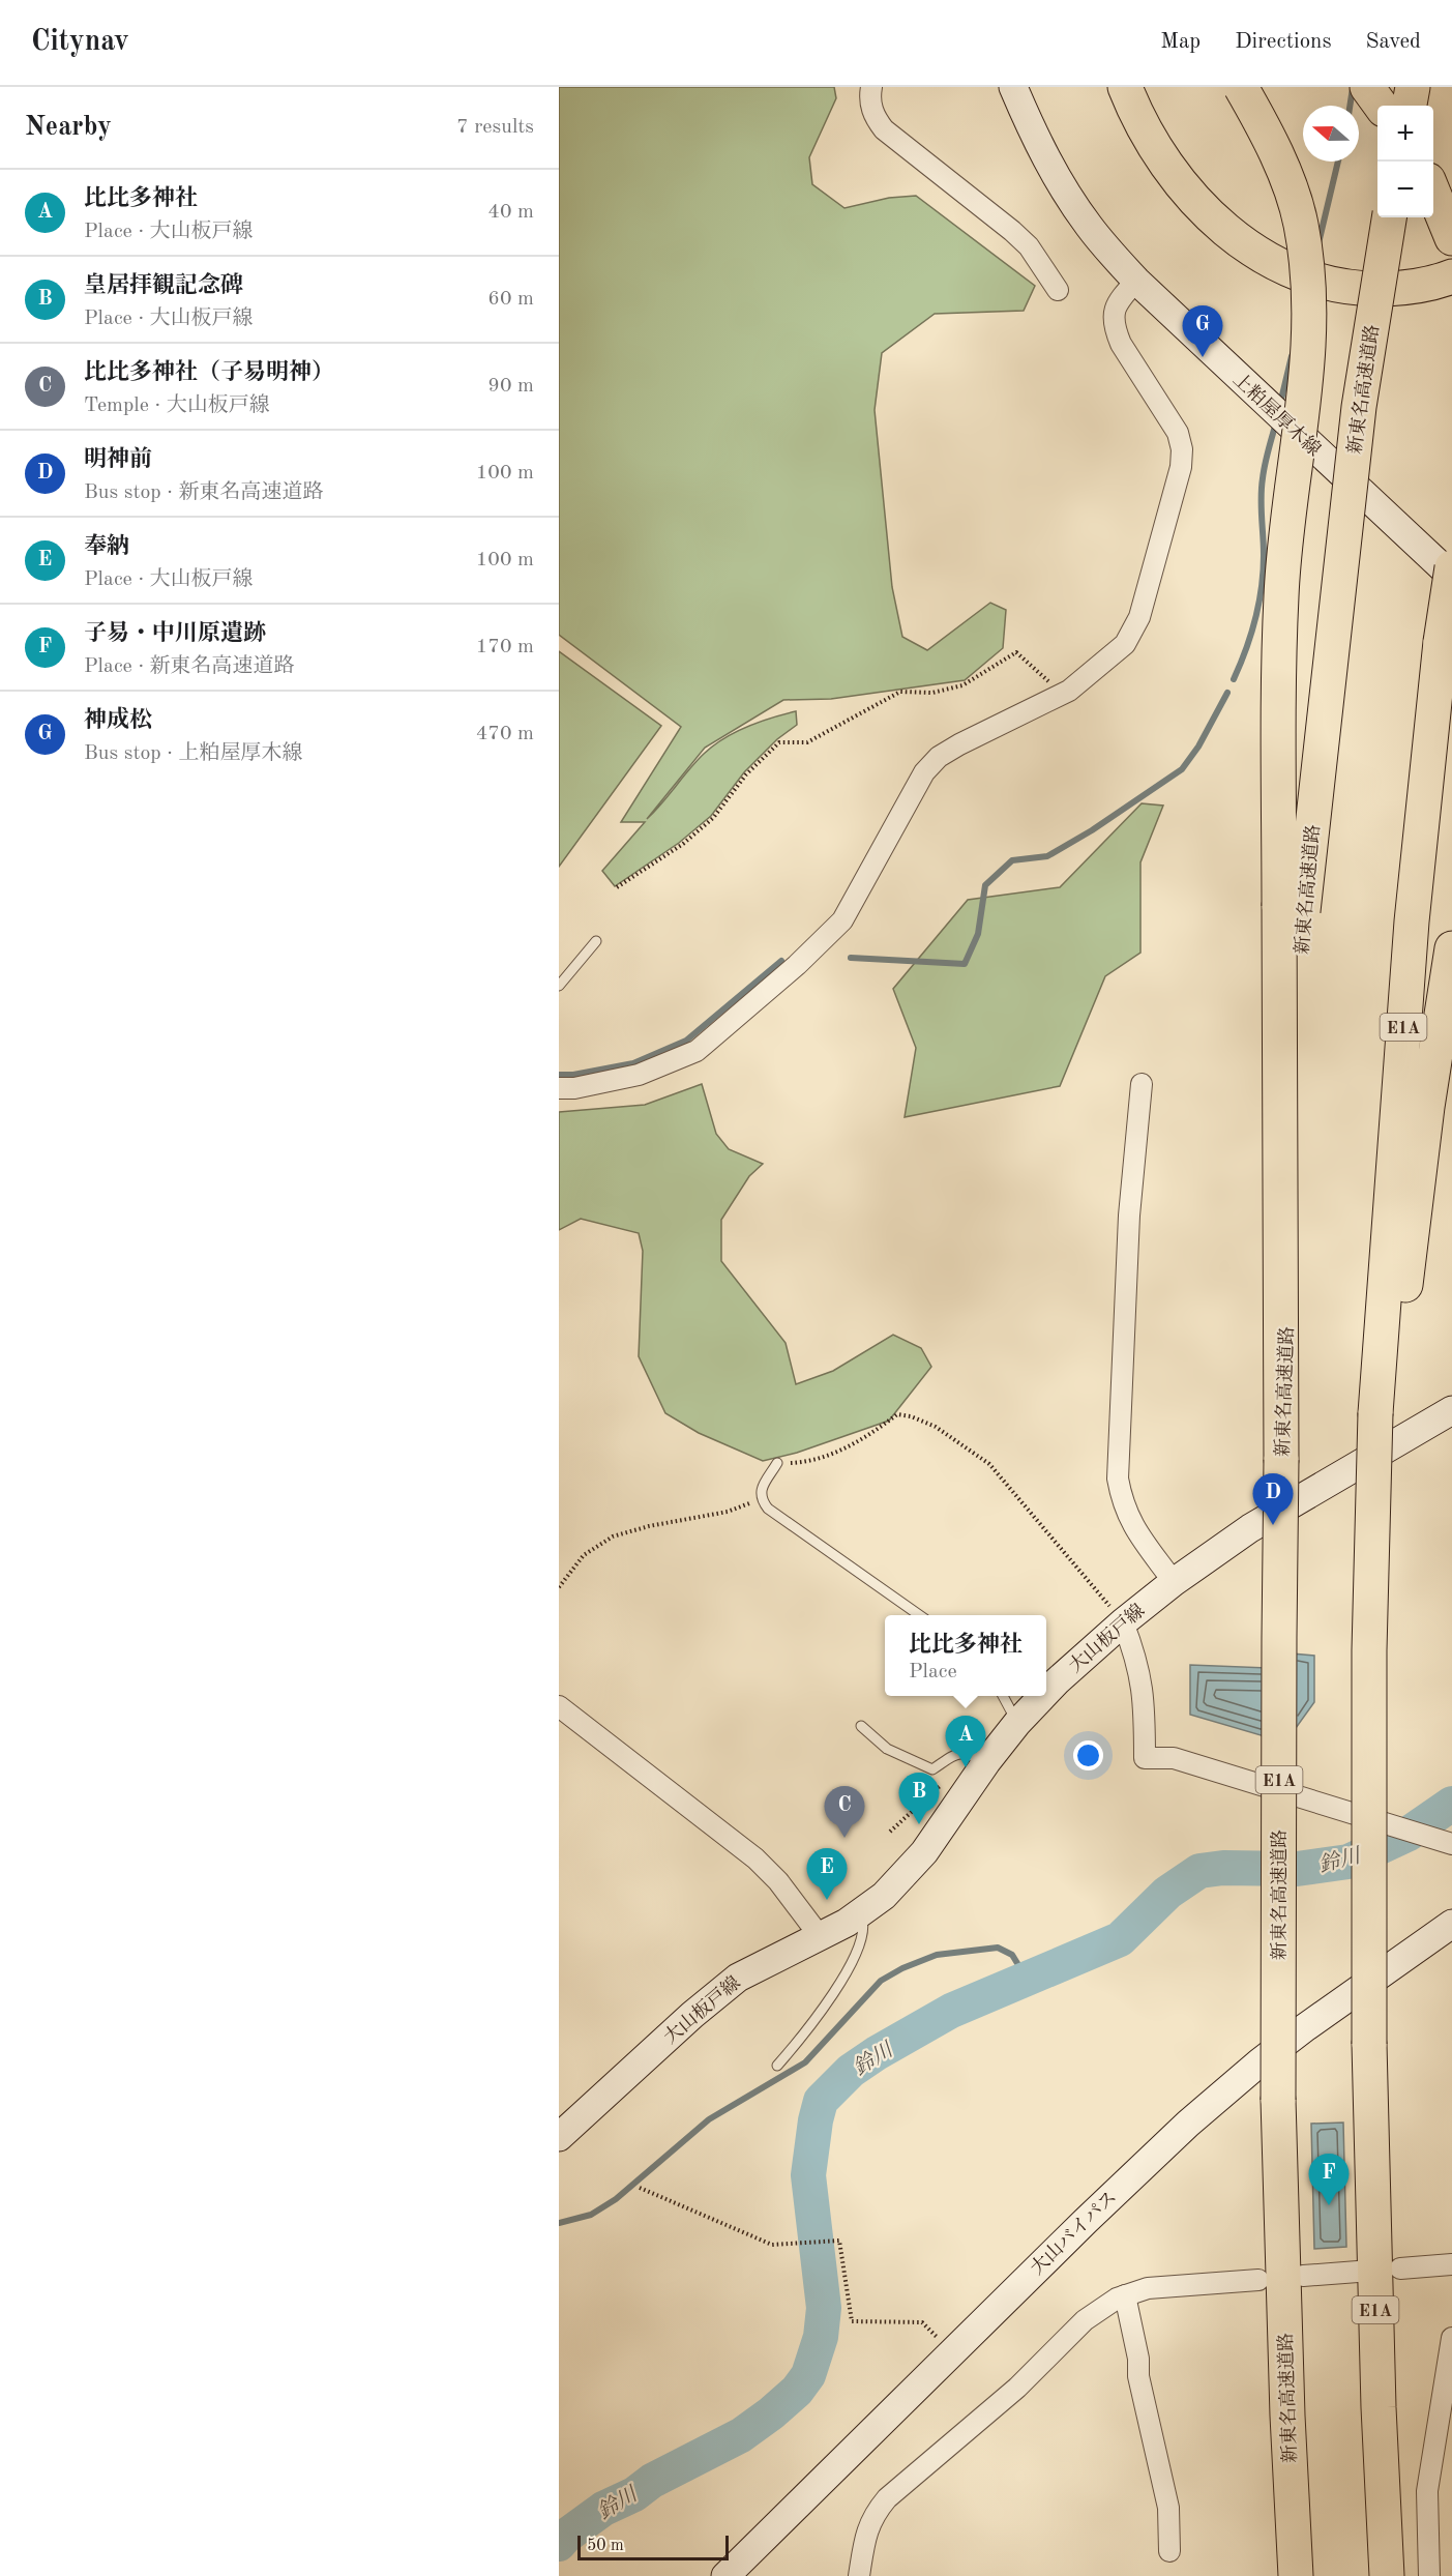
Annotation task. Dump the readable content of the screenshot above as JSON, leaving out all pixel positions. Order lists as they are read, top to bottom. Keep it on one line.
{"streets":{"highway":["新東名高速道路","E1A"],"main road":["上粕屋厚木線","大山板戸線","大山バイパス"]},"water":["鈴川"],"scale_bar":"50 m","north":"left","page":{"header":"Citynav","nav":["Map","Directions","Saved"],"heading":["Nearby","7 results"],"map_buttons":["+","−"],"list":[{"mark":"A","name":"比比多神社","note":"Place · 大山板戸線","value":"40 m"},{"mark":"B","name":"皇居拝観記念碑","note":"Place · 大山板戸線","value":"60 m"},{"mark":"C","name":"比比多神社（子易明神）","note":"Temple · 大山板戸線","value":"90 m"},{"mark":"D","name":"明神前","note":"Bus stop · 新東名高速道路","value":"100 m"},{"mark":"E","name":"奉納","note":"Place · 大山板戸線","value":"100 m"},{"mark":"F","name":"子易・中川原遺跡","note":"Place · 新東名高速道路","value":"170 m"},{"mark":"G","name":"神成松","note":"Bus stop · 上粕屋厚木線","value":"470 m"}],"pins":["G","D","A","B","C","E","F"],"popup":["比比多神社","Place"],"scale":"50 m"}}
